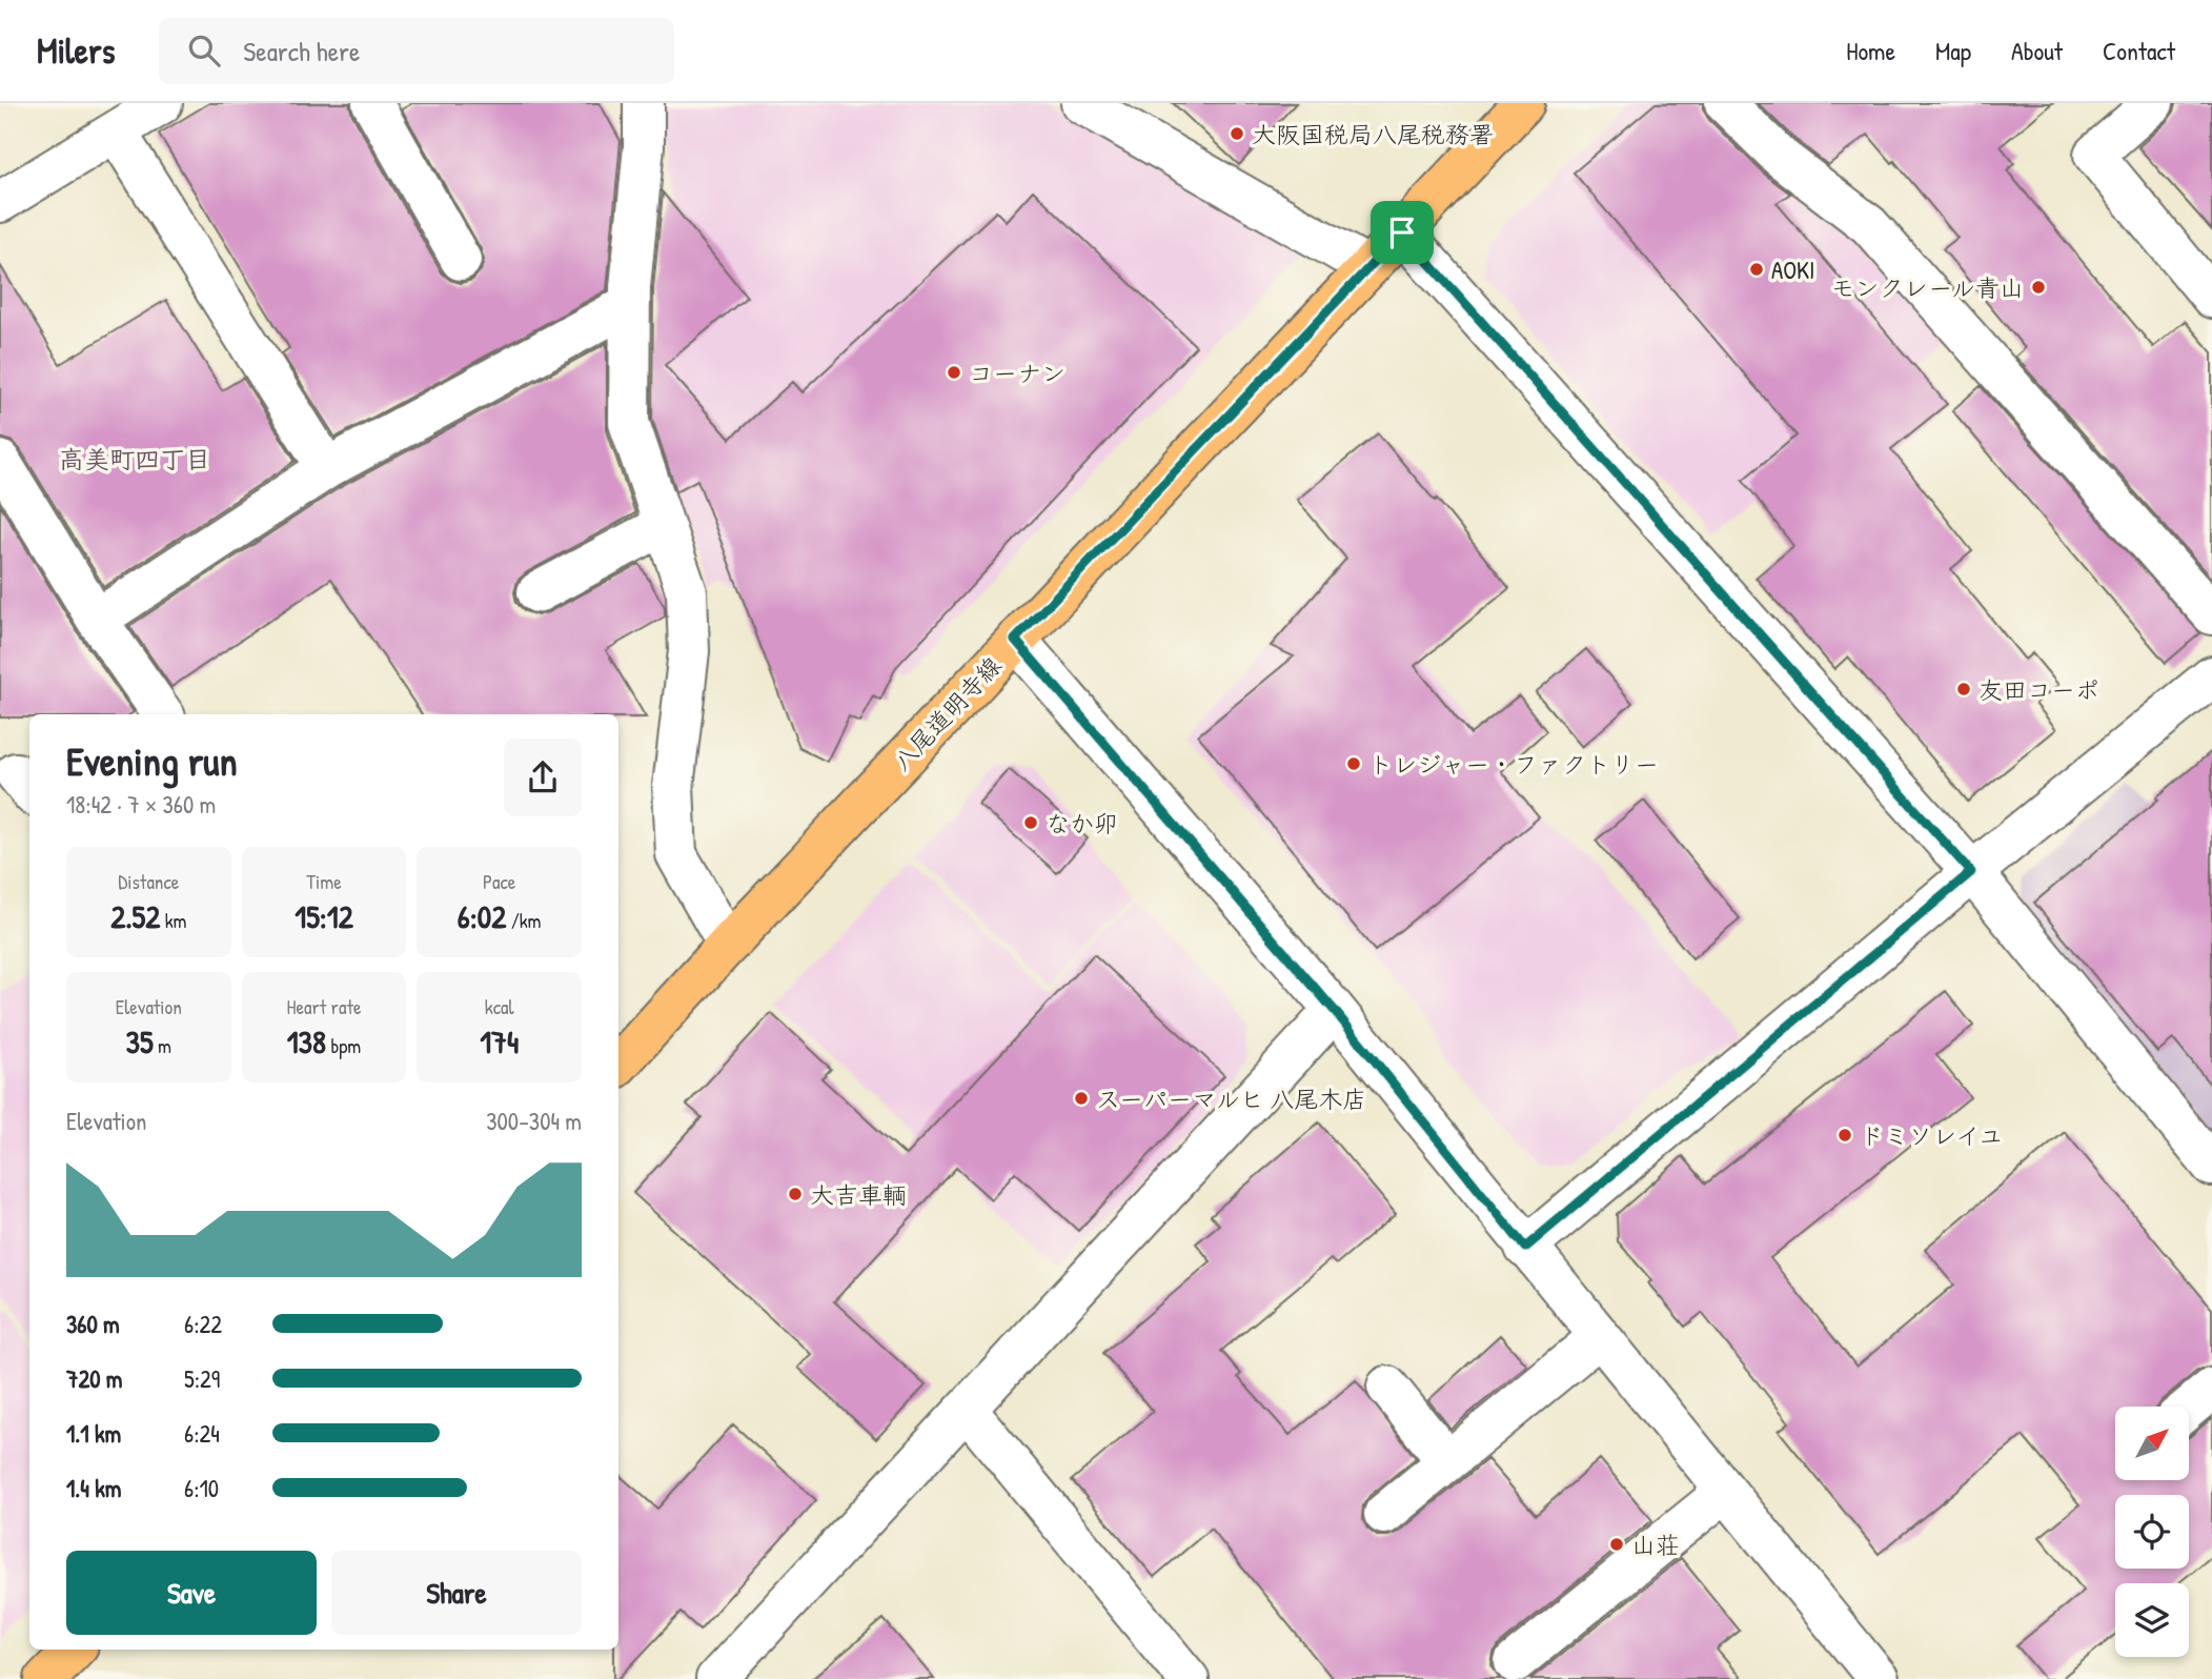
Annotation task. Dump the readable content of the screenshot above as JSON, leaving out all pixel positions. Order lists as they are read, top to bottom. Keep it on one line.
{"streets":{"main road":["八尾道明寺線"]},"districts":["高美町四丁目"],"places":["大阪国税局八尾税務署","AOKI","モンクレール青山","コーナン","友田コーポ","トレジャー・ファクトリー","なか卯","スーパーマルヒ 八尾木店","ドミソレイユ","大吉車輌","山荘"],"north":"top right","page":{"header":"Milers","search":"Search here","nav":["Home","Map","About","Contact"],"heading":["Evening run","18:42 · 7 × 360 m"],"stats":[["Distance","2.52 km"],["Time","15:12"],["Pace","6:02 /km"],["Elevation","35 m"],["Heart rate","138 bpm"],["kcal","174"]],"chart":["Elevation","300–304 m"],"list":[{"name":"360 m","note":"6:22"},{"name":"720 m","note":"5:29"},{"name":"1.1 km","note":"6:24"},{"name":"1.4 km","note":"6:10"}],"buttons":["Save","Share"]}}
